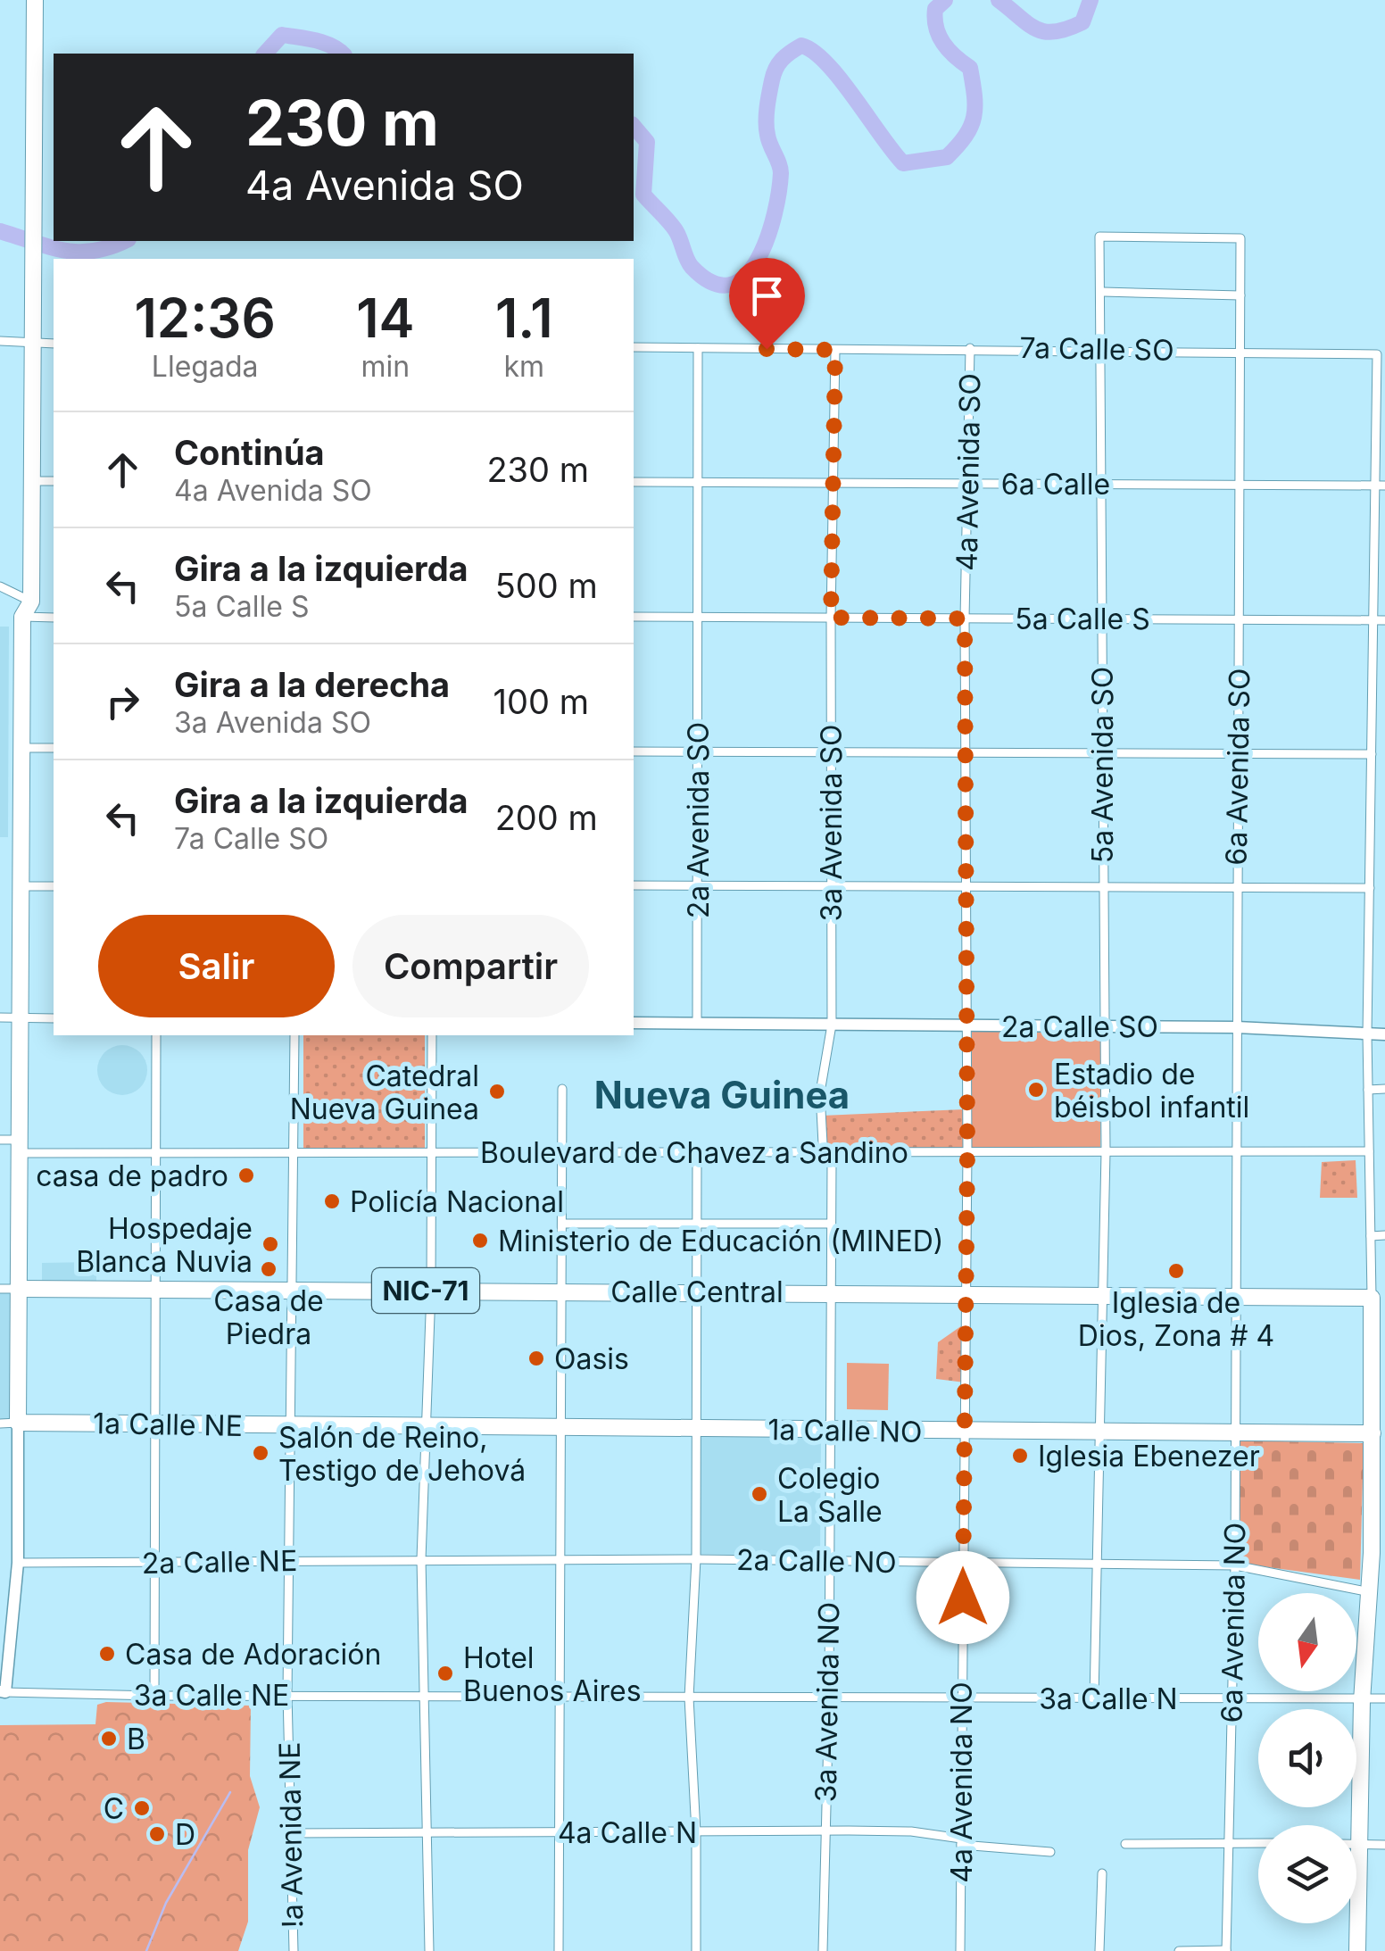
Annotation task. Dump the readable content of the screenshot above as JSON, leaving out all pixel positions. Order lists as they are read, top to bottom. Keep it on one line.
{"streets":{"highway":["NIC-71","Calle Central","1a Calle NE","1a Calle NO"],"street":["7a Calle SO","4a Avenida SO","6a Calle","5a Calle S","5a Avenida SO","6a Avenida SO","2a Avenida SO","3a Avenida SO","2a Calle SO","Boulevard de Chavez a Sandino","2a Calle NO","2a Calle NE","6a Avenida NO","3a Calle NE","3a Calle N","3a Avenida NO","4a Avenida NO","4a Calle N","!a Avenida NE"]},"crossings":[["7a Calle SO","4a Avenida SO"],["7a Calle SO","6a Calle"],["7a Calle SO","5a Avenida SO"],["7a Calle SO","6a Avenida SO"],["7a Calle SO","2a Avenida SO"],["7a Calle SO","3a Avenida SO"],["4a Avenida SO","6a Calle"],["4a Avenida SO","5a Calle S"],["4a Avenida SO","2a Calle SO"],["4a Avenida SO","Boulevard de Chavez a Sandino"],["4a Avenida SO","Calle Central"],["4a Avenida SO","4a Avenida NO"],["6a Calle","5a Avenida SO"],["6a Calle","6a Avenida SO"],["6a Calle","2a Avenida SO"],["6a Calle","3a Avenida SO"],["5a Calle S","5a Avenida SO"],["5a Calle S","6a Avenida SO"],["5a Calle S","2a Avenida SO"],["5a Calle S","3a Avenida SO"],["5a Avenida SO","6a Avenida SO"],["5a Avenida SO","2a Calle SO"],["5a Avenida SO","Boulevard de Chavez a Sandino"],["5a Avenida SO","Calle Central"],["5a Avenida SO","1a Calle NO"],["5a Avenida SO","2a Calle NO"],["5a Avenida SO","3a Calle N"],["6a Avenida SO","2a Calle SO"],["6a Avenida SO","Boulevard de Chavez a Sandino"],["6a Avenida SO","Calle Central"],["6a Avenida SO","6a Avenida NO"],["2a Avenida SO","2a Calle SO"],["3a Avenida SO","2a Calle SO"],["3a Avenida SO","Boulevard de Chavez a Sandino"],["3a Avenida SO","Calle Central"],["3a Avenida SO","3a Avenida NO"],["Boulevard de Chavez a Sandino","!a Avenida NE"],["Calle Central","6a Avenida NO"],["Calle Central","3a Avenida NO"],["Calle Central","4a Avenida NO"],["Calle Central","!a Avenida NE"],["1a Calle NE","1a Calle NO"],["1a Calle NE","!a Avenida NE"],["1a Calle NO","6a Avenida NO"],["1a Calle NO","3a Avenida NO"],["1a Calle NO","4a Avenida NO"],["2a Calle NO","2a Calle NE"],["2a Calle NO","6a Avenida NO"],["2a Calle NO","3a Avenida NO"],["2a Calle NO","4a Avenida NO"],["2a Calle NE","!a Avenida NE"],["6a Avenida NO","3a Calle N"],["3a Calle NE","3a Calle N"],["3a Calle NE","!a Avenida NE"],["3a Calle N","3a Avenida NO"],["3a Calle N","4a Avenida NO"],["3a Avenida NO","4a Calle N"],["4a Avenida NO","4a Calle N"],["4a Calle N","!a Avenida NE"]],"districts":["Nueva Guinea"],"places":["Estadio de béisbol infantil","Catedral Nueva Guinea","casa de padro","Policía Nacional","Ministerio de Educación (MINED)","Hospedaje Blanca Nuvia","Casa de Piedra","Iglesia de Dios, Zona # 4","Oasis","Salón de Reino, Testigo de Jehová","Iglesia Ebenezer","Colegio La Salle","Casa de Adoración","Hotel Buenos Aires","B","C","D"],"north":"bottom","page":{"turn":["230 m","4a Avenida SO"],"eta":["12:36","Llegada","14","min","1.1","km"],"list":[{"name":"Continúa","note":"4a Avenida SO","value":"230 m"},{"name":"Gira a la izquierda","note":"5a Calle S","value":"500 m"},{"name":"Gira a la derecha","note":"3a Avenida SO","value":"100 m"},{"name":"Gira a la izquierda","note":"7a Calle SO","value":"200 m"}],"buttons":["Salir","Compartir"]}}
